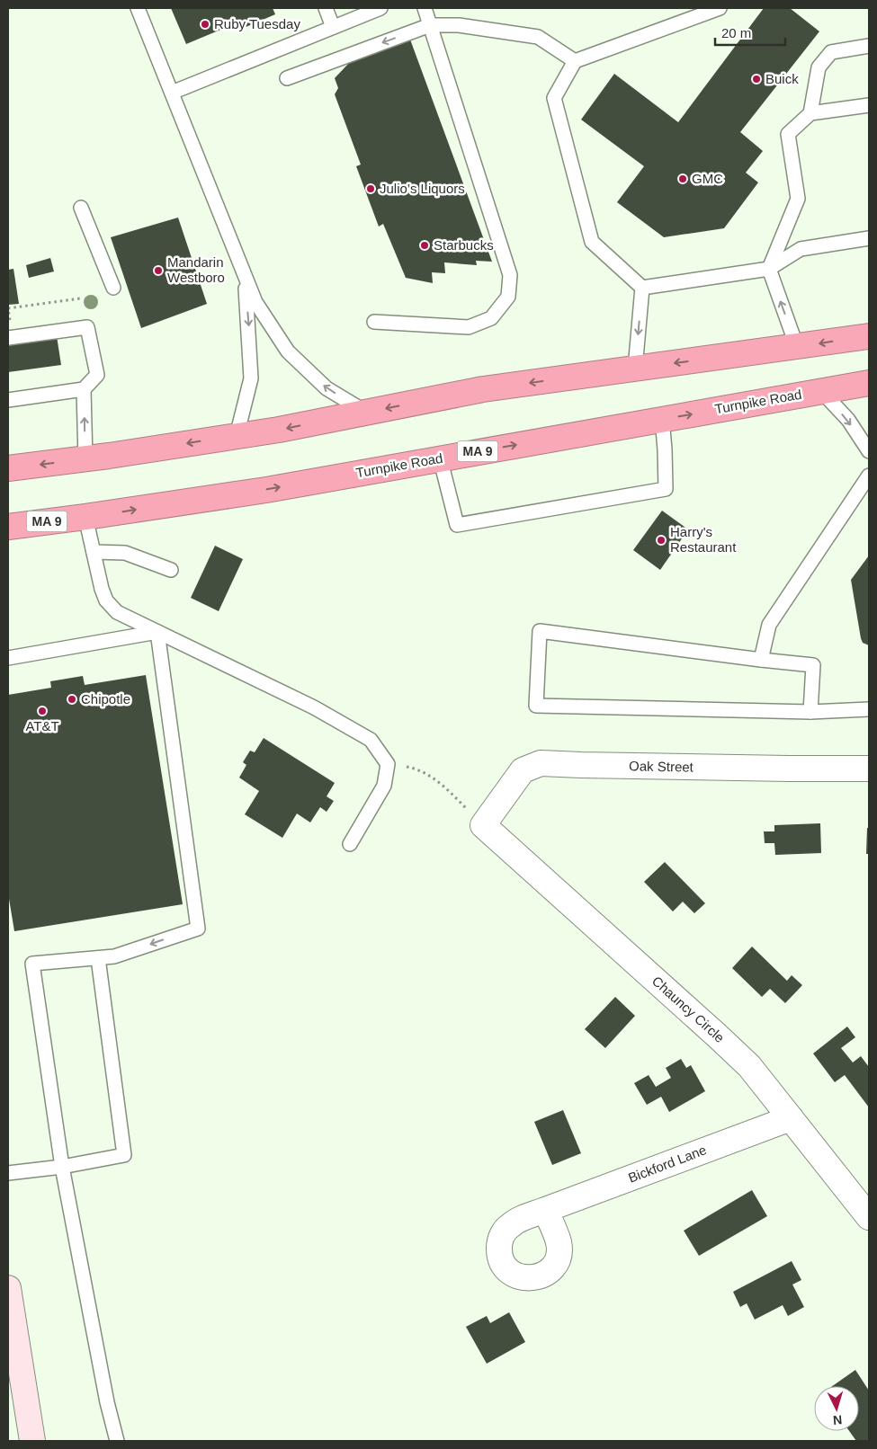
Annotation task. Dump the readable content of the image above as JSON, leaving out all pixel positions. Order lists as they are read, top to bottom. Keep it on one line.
{"streets":{"highway":["Turnpike Road","MA 9"],"street":["Oak Street","Chauncy Circle","Bickford Lane"]},"crossings":[["Oak Street","Chauncy Circle"],["Chauncy Circle","Bickford Lane"]],"places":["Ruby Tuesday","Buick","GMC","Julio’s Liquors","Starbucks","Mandarin Westboro","Harry's Restaurant","Chipotle","AT&T"],"scale_bar":"20 m","north":"bottom"}
